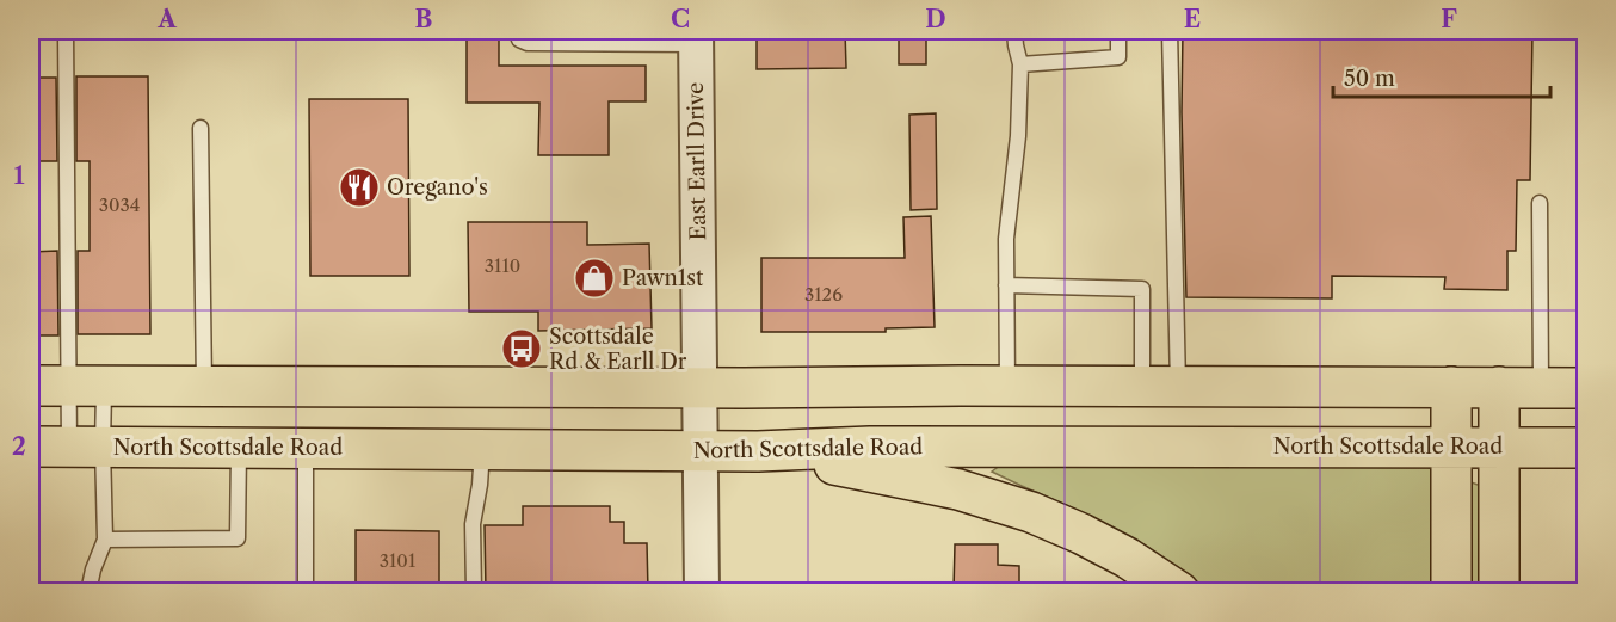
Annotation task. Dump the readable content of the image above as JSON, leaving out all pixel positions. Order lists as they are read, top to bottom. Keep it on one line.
{"streets":{"main road":["North Scottsdale Road"],"street":["East Earll Drive"]},"crossings":[["East Earll Drive","North Scottsdale Road"]],"places":{"restaurant":["Oregano's"],"shop":["Pawn1st"],"bus stop":["Scottsdale Rd & Earll Dr"]},"house_numbers":["3034","3110","3126","3101"],"scale_bar":"50 m","grid":{"columns":["A","B","C","D","E","F"],"rows":["1","2"]}}
